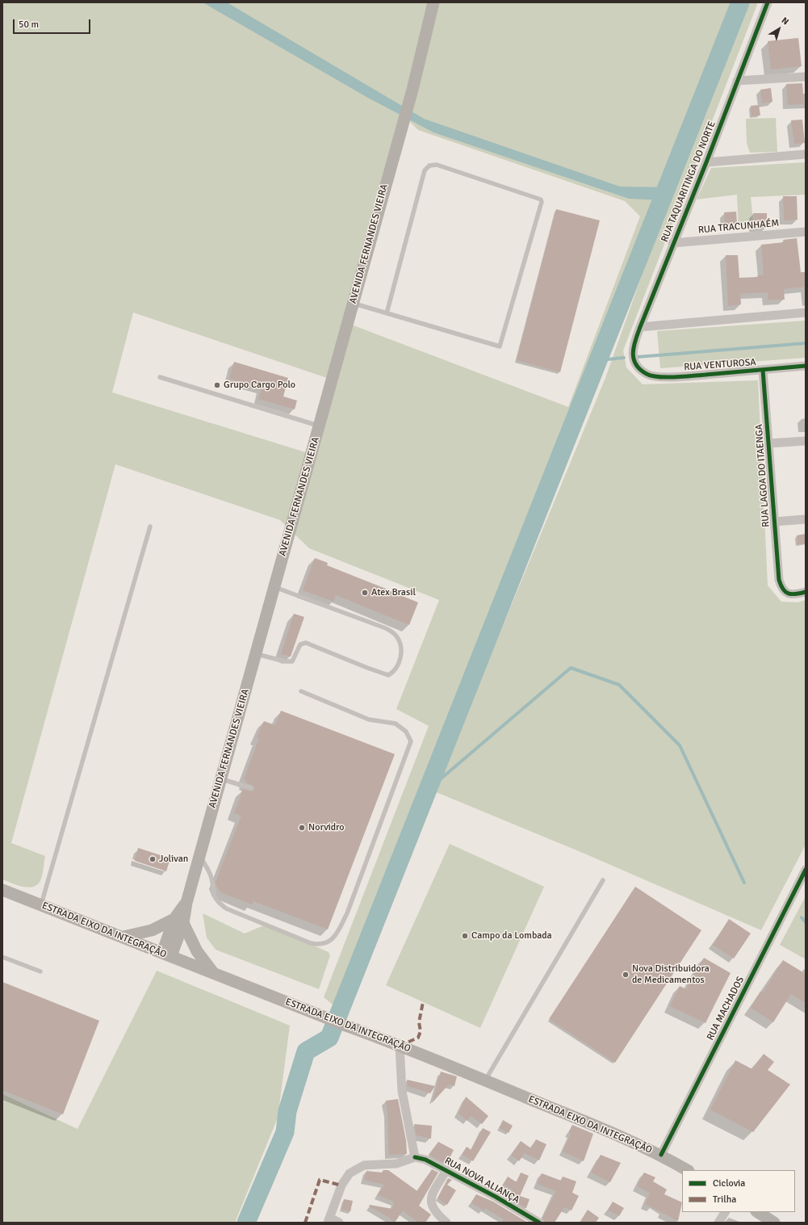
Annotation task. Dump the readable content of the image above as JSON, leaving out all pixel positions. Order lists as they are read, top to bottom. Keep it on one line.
{"streets":{"main road":["AVENIDA FERNANDES VIEIRA","ESTRADA EIXO DA INTEGRAÇÃO"],"street":["RUA TAQUARITINGA DO NORTE","RUA TRACUNHAÉM","RUA VENTUROSA","RUA LAGOA DO ITAENGA","RUA MACHADOS","RUA NOVA ALIANÇA"]},"crossings":[["RUA TAQUARITINGA DO NORTE","RUA TRACUNHAÉM"],["RUA TAQUARITINGA DO NORTE","RUA VENTUROSA"],["AVENIDA FERNANDES VIEIRA","ESTRADA EIXO DA INTEGRAÇÃO"],["RUA VENTUROSA","RUA LAGOA DO ITAENGA"],["ESTRADA EIXO DA INTEGRAÇÃO","RUA MACHADOS"]],"places":["Grupo Cargo Polo","Atex Brasil","Norvidro","Jolivan","Campo da Lombada","Nova Distribuidora de Medicamentos"],"legend":["Ciclovia","Trilha"],"scale_bar":"50 m","north":"top right"}
